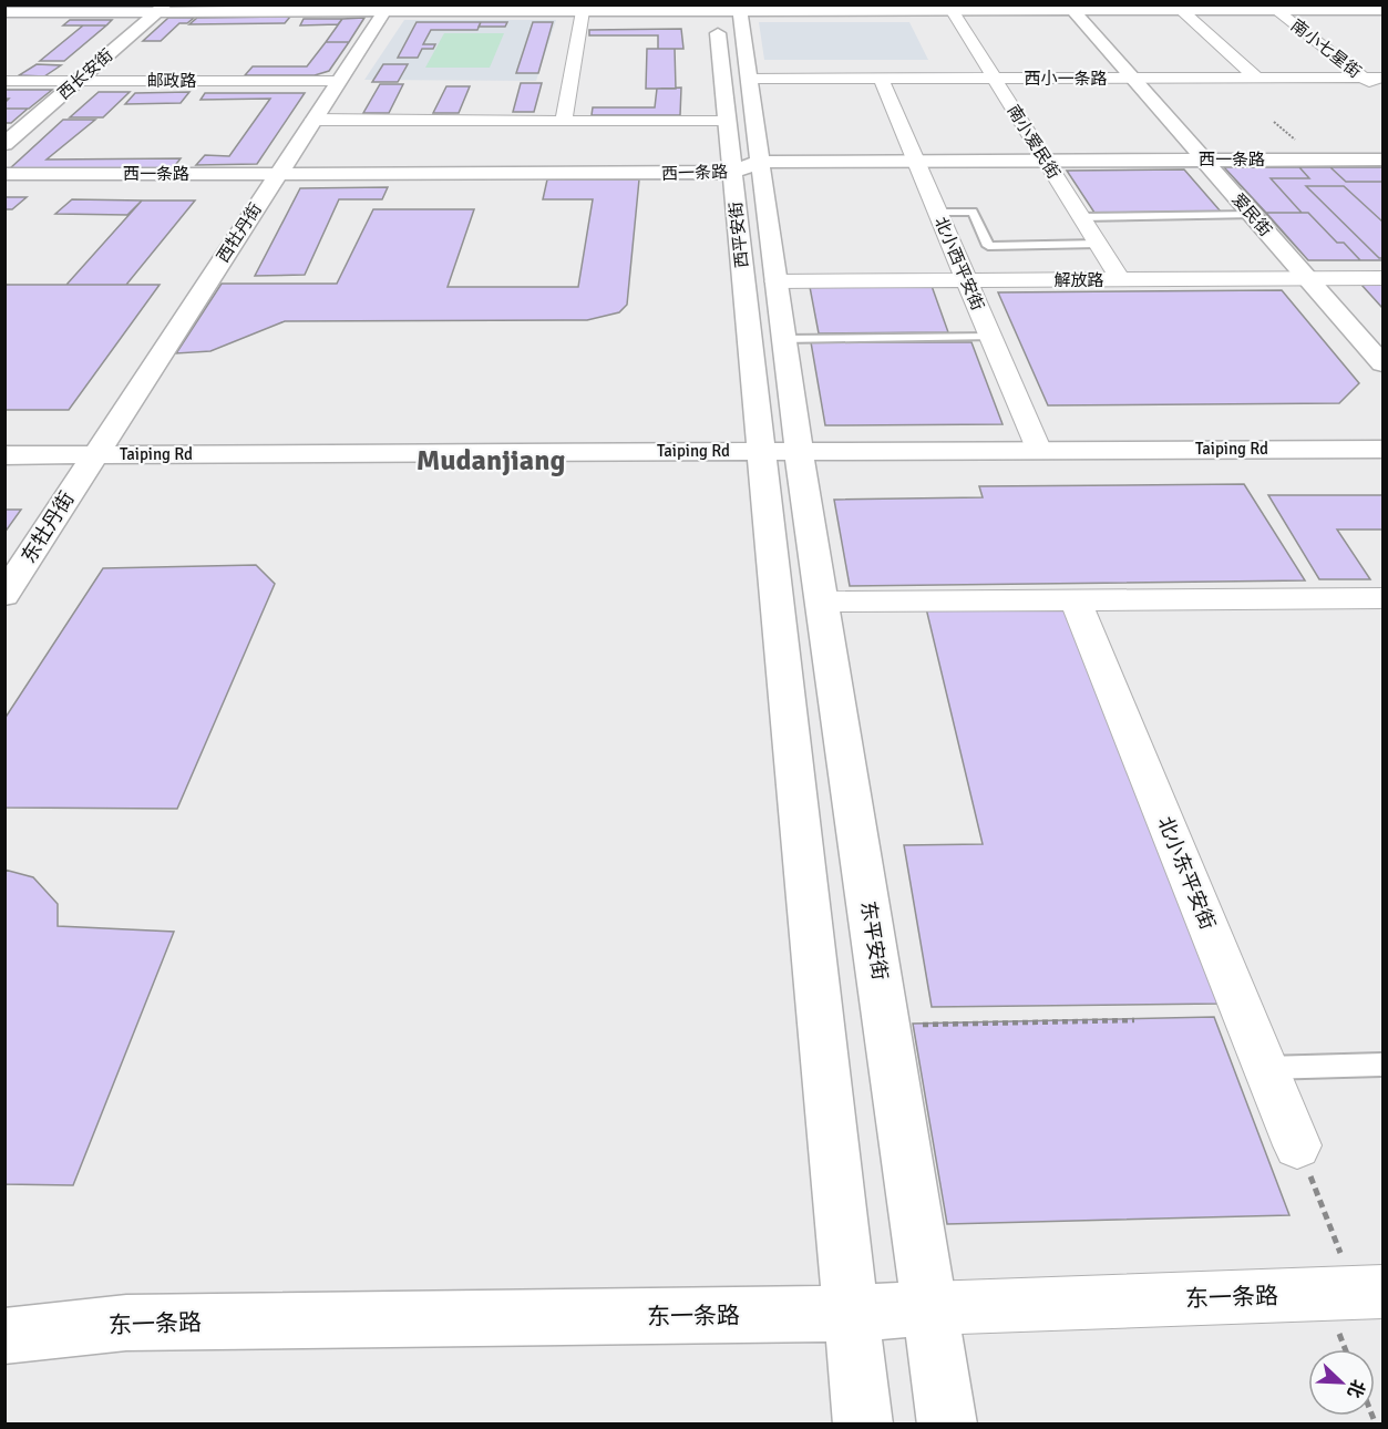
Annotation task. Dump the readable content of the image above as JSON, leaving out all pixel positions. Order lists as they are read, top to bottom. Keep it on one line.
{"streets":{"main road":["西长安街","西一条路","爱民街","西牡丹街","西平安街","Taiping Rd","东牡丹街","东平安街","东一条路"],"street":["南小七星街","西小一条路","邮政路","南小爱民街","北小西平安街","解放路","北小东平安街"]},"crossings":[["南小七星街","西小一条路"],["西长安街","邮政路"],["西小一条路","南小爱民街"],["西小一条路","爱民街"],["西小一条路","西平安街"],["西小一条路","北小西平安街"],["邮政路","西牡丹街"],["南小爱民街","西一条路"],["南小爱民街","解放路"],["西一条路","爱民街"],["西一条路","西牡丹街"],["西一条路","西平安街"],["西一条路","北小西平安街"],["爱民街","解放路"],["西牡丹街","Taiping Rd"],["西牡丹街","东牡丹街"],["西平安街","解放路"],["西平安街","Taiping Rd"],["西平安街","东平安街"],["北小西平安街","解放路"],["北小西平安街","Taiping Rd"],["Taiping Rd","东牡丹街"],["Taiping Rd","东平安街"],["东平安街","东一条路"]],"districts":["Mudanjiang"],"north":"bottom right"}
